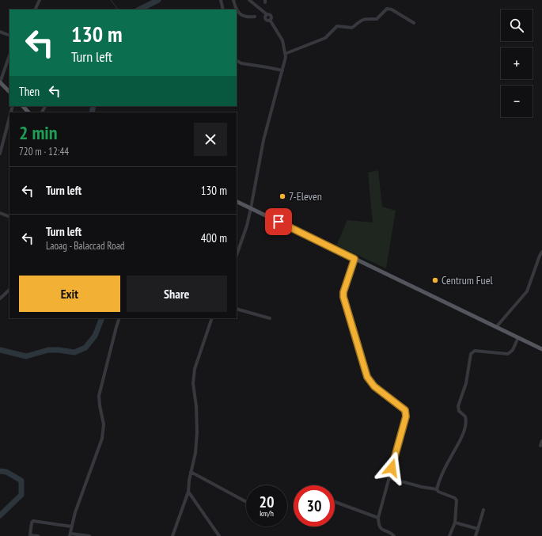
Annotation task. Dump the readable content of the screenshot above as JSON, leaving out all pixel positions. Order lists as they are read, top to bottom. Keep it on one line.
{"places":["7-Eleven","Centrum Fuel"],"page":{"map_buttons":["+","−"],"turn":["130 m","Turn left"],"then":"Then","heading":["2 min","720 m · 12:44"],"list":[{"name":"Turn left","value":"130 m"},{"name":"Turn left","note":"Laoag - Balaccad Road","value":"400 m"}],"buttons":["Exit","Share"],"speed":"20 km/h","limit":"30"}}
